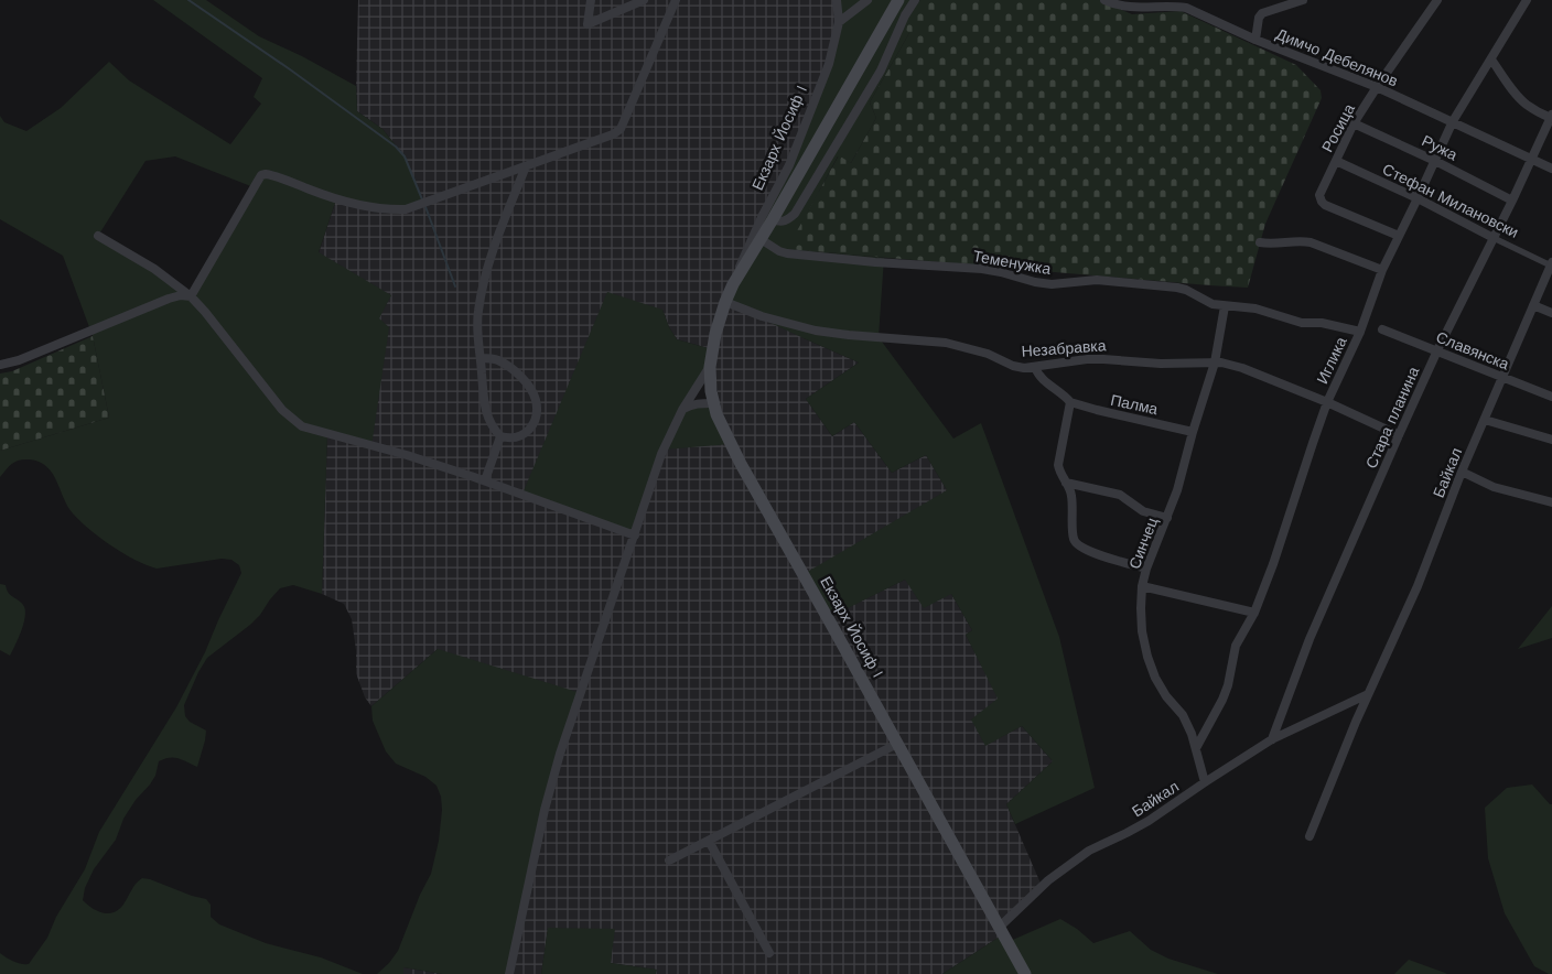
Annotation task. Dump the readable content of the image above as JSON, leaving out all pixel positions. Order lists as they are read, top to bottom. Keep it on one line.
{"streets":{"main road":["Екзарх Йосиф I"],"street":["Димчо Дебелянов","Росица","Ружа","Стефан Милановски","Теменужка","Незабравка","Славянска","Иглика","Палма","Стара планина","Байкал","Синчец"]},"crossings":[["Димчо Дебелянов","Росица"],["Димчо Дебелянов","Иглика"],["Димчо Дебелянов","Стара планина"],["Росица","Ружа"],["Росица","Стефан Милановски"],["Росица","Иглика"],["Екзарх Йосиф I","Теменужка"],["Екзарх Йосиф I","Незабравка"],["Екзарх Йосиф I","Байкал"],["Ружа","Иглика"],["Ружа","Стара планина"],["Стефан Милановски","Иглика"],["Стефан Милановски","Стара планина"],["Стефан Милановски","Байкал"],["Теменужка","Синчец"],["Незабравка","Иглика"],["Незабравка","Стара планина"],["Незабравка","Синчец"],["Славянска","Стара планина"],["Славянска","Байкал"],["Иглика","Синчец"],["Палма","Синчец"],["Стара планина","Байкал"],["Байкал","Синчец"]]}
